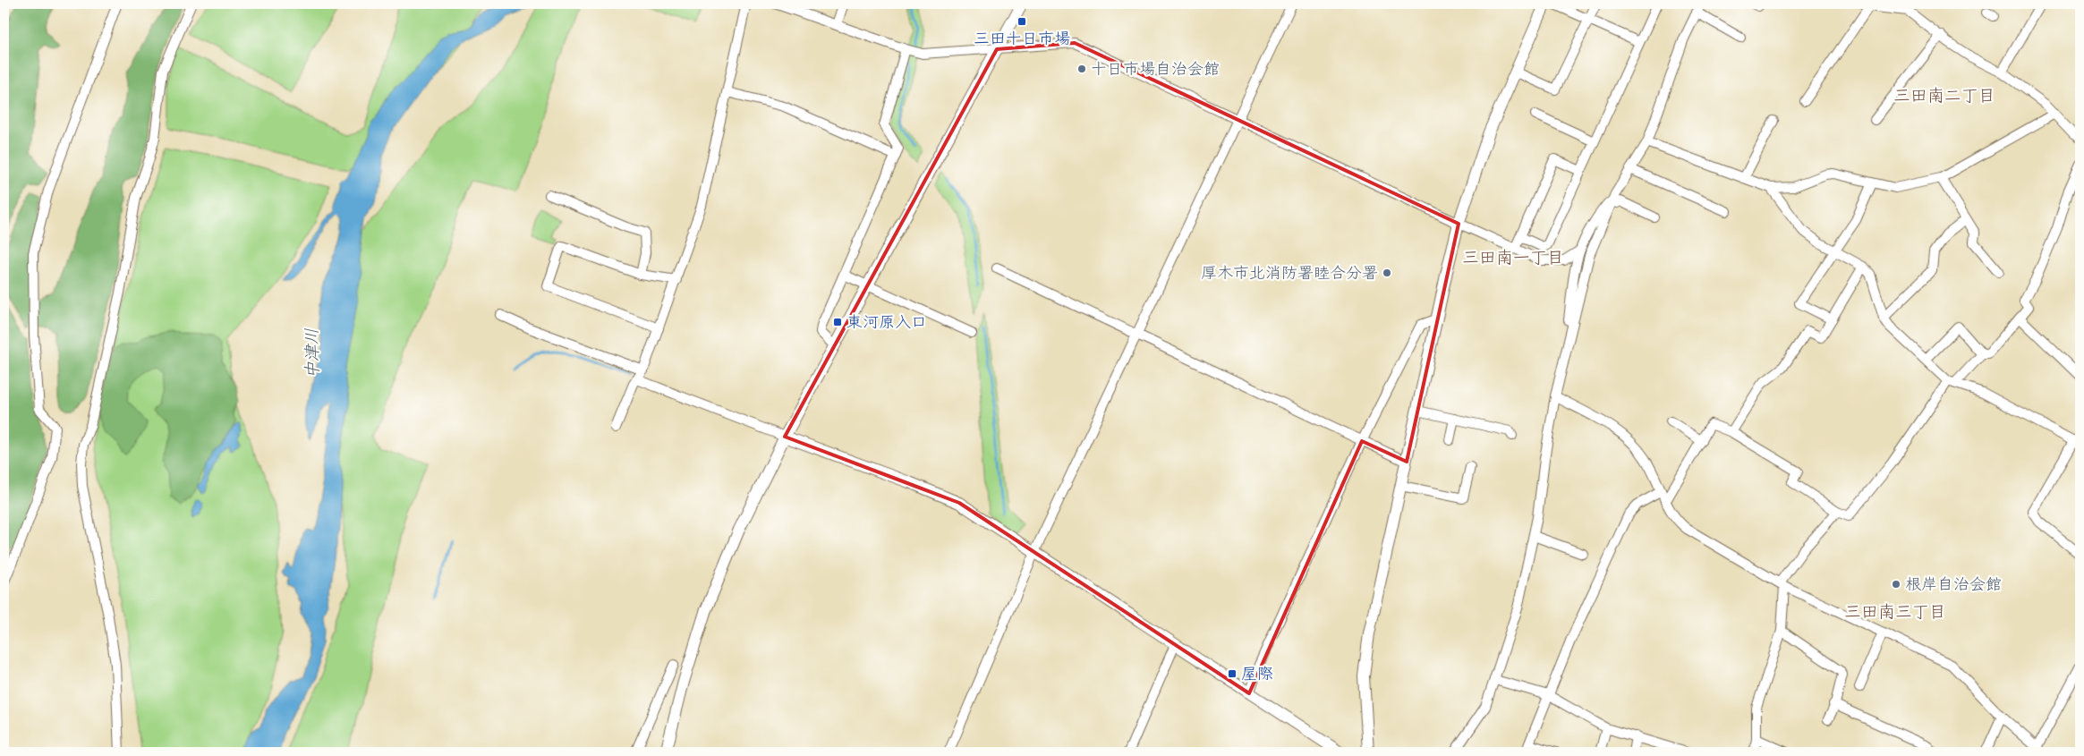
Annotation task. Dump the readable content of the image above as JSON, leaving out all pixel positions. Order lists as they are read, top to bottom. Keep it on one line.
{"districts":["三田南二丁目","三田南一丁目","三田南三丁目"],"water":["中津川"],"places":{"transit":["三田十日市場","東河原入口","屋際"],"other":["十日市場自治会館","厚木市北消防署睦合分署","根岸自治会館"]}}
